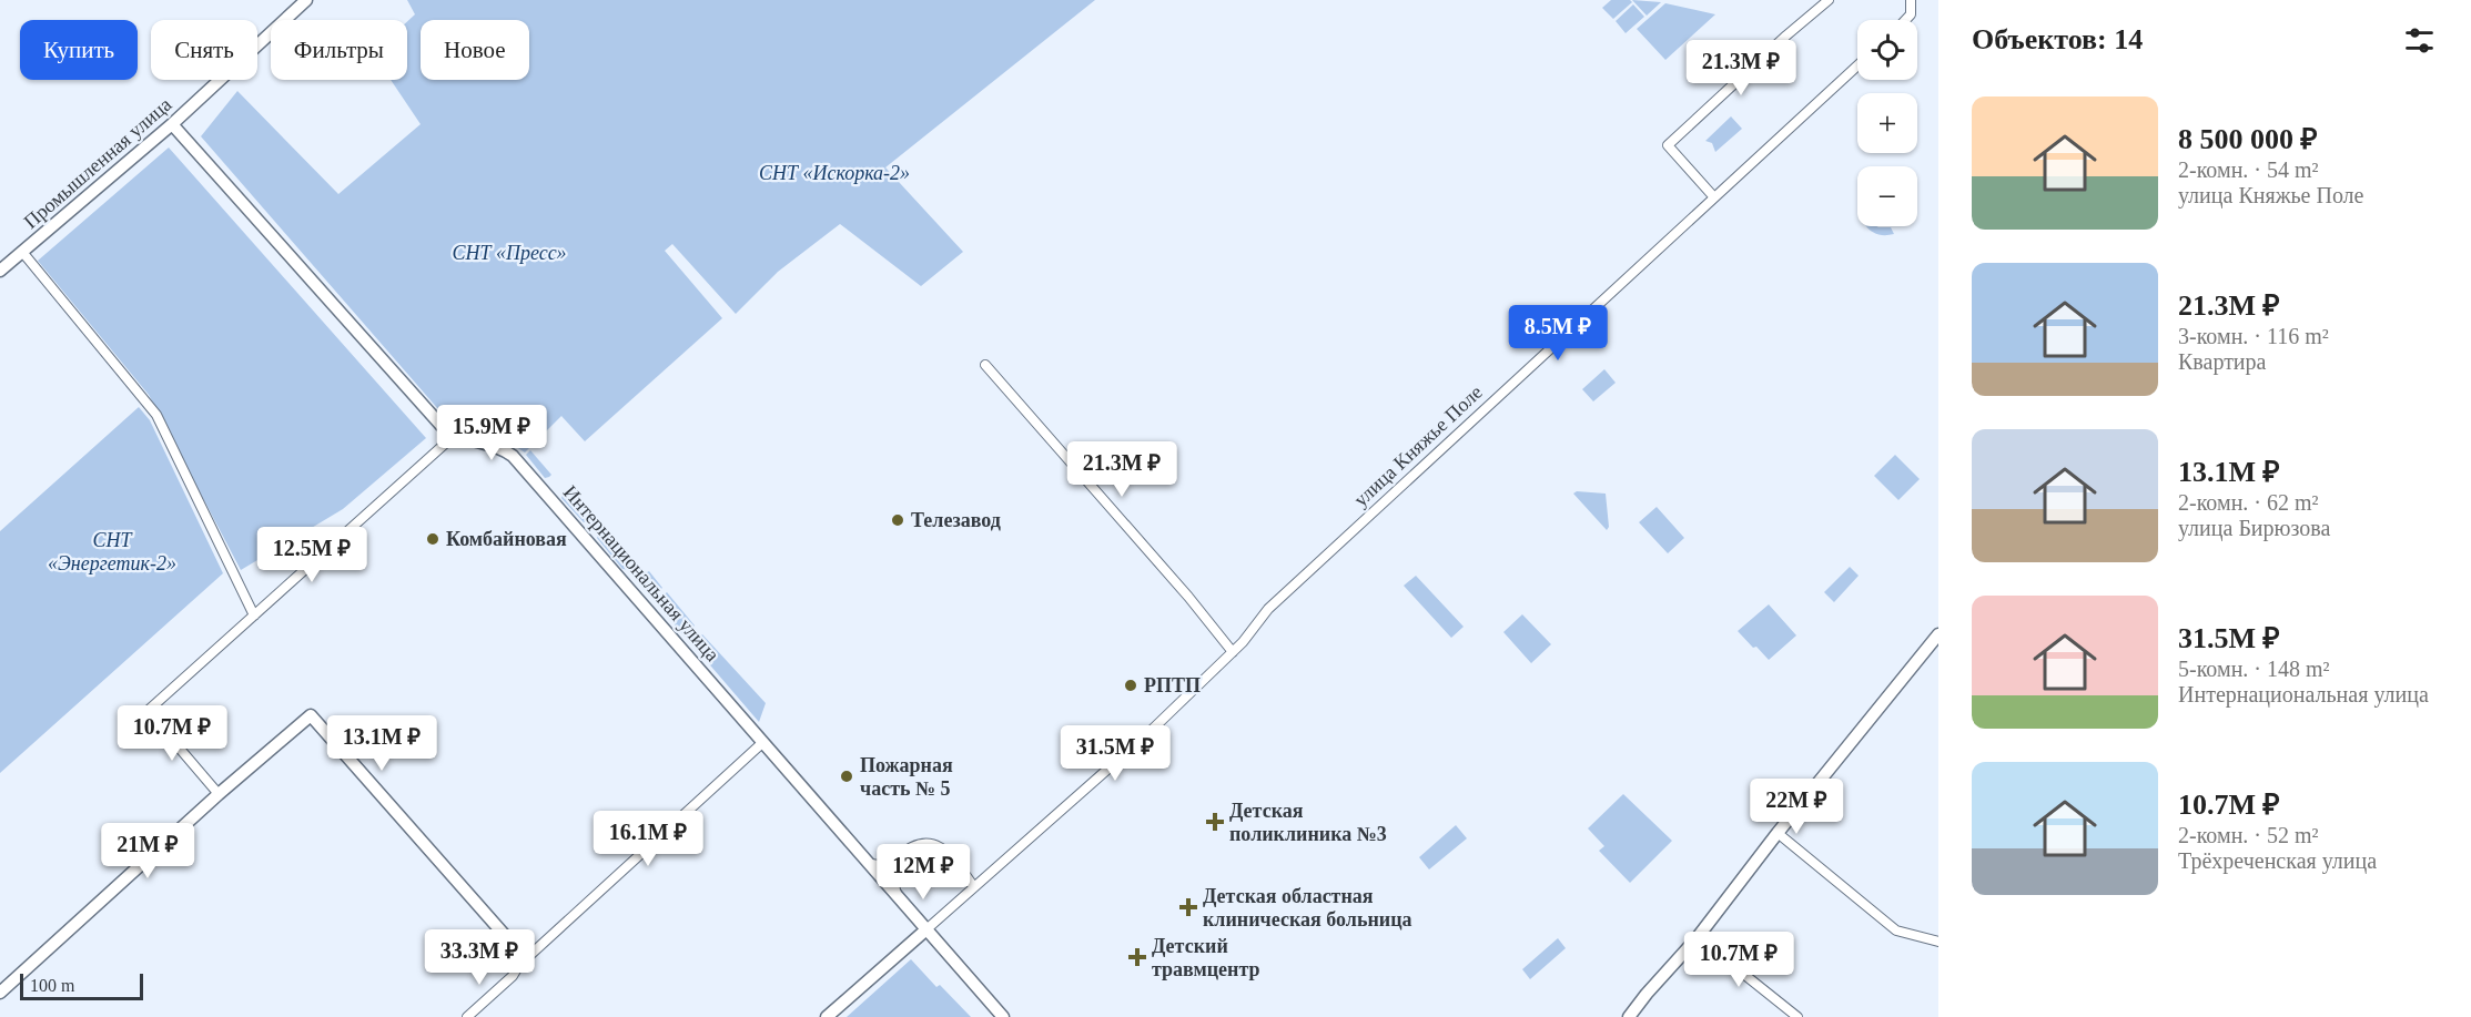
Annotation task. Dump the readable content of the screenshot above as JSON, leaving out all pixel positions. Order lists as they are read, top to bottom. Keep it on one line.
{"streets":{"street":["Промышленная улица","улица Княжье Поле","Интернациональная улица"]},"crossings":[["Промышленная улица","Интернациональная улица"]],"parks":["СНТ «Искорка-2»","СНТ «Пресс»","СНТ «Энергетик-2»"],"places":{"other":["Телезавод","Комбайновая","РПТП","Пожарная часть № 5"],"health":["Детская поликлиника №3","Детская областная клиническая больница","Детский травмцентр"]},"scale_bar":"100 m","page":{"heading":"Объектов: 14","map_buttons":["+","−"],"chip":["Купить","Снять","Фильтры","Новое"],"price":["21.3M ₽","8.5M ₽","15.9M ₽","21.3M ₽","12.5M ₽","10.7M ₽","13.1M ₽","31.5M ₽","22M ₽","16.1M ₽","21M ₽","12M ₽","33.3M ₽","10.7M ₽"],"list":[{"name":"8 500 000 ₽","note":"2-комн. · 54 m² · улица Княжье Поле"},{"name":"21.3M ₽","note":"3-комн. · 116 m² · Квартира"},{"name":"13.1M ₽","note":"2-комн. · 62 m² · улица Бирюзова"},{"name":"31.5M ₽","note":"5-комн. · 148 m² · Интернациональная улица"},{"name":"10.7M ₽","note":"2-комн. · 52 m² · Трёхреченская улица"}],"scale":"100 m"}}
